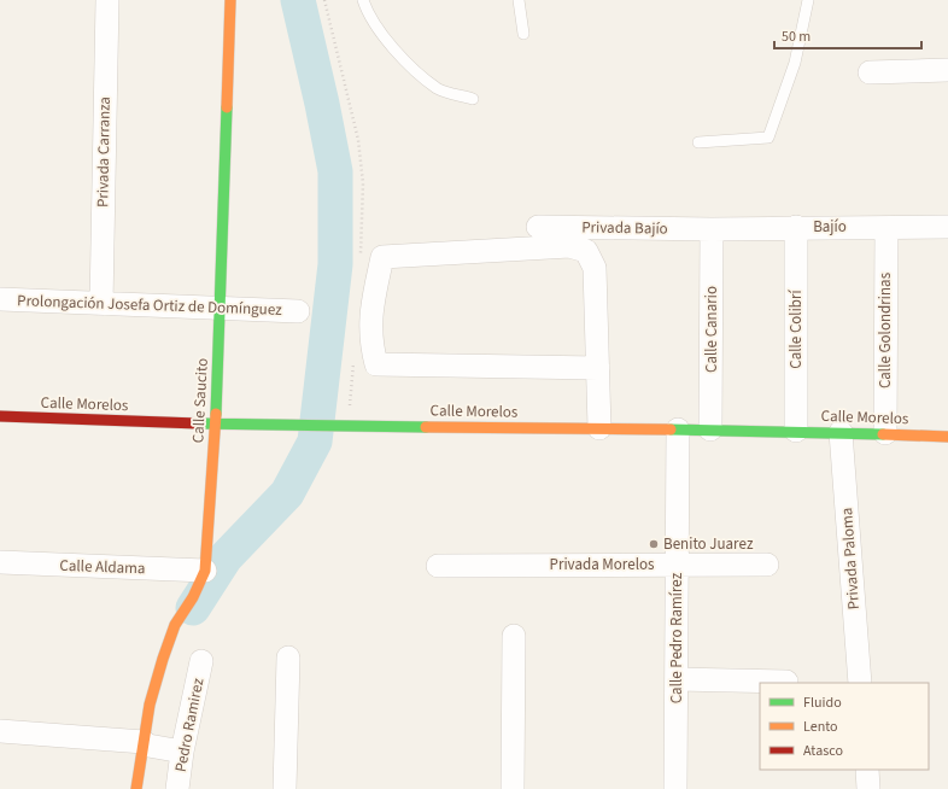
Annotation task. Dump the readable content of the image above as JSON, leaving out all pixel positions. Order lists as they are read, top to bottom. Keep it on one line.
{"streets":{"street":["Privada Carranza","Bajío","Privada Bajío","Prolongación Josefa Ortiz de Domínguez","Calle Canario","Calle Colibrí","Calle Golondrinas","Calle Saucito","Calle Morelos","Privada Paloma","Privada Morelos","Calle Aldama","Calle Pedro Ramírez","Pedro Ramirez"]},"crossings":[["Privada Carranza","Prolongación Josefa Ortiz de Domínguez"],["Bajío","Privada Bajío"],["Bajío","Calle Canario"],["Bajío","Calle Colibrí"],["Bajío","Calle Golondrinas"],["Privada Bajío","Calle Canario"],["Prolongación Josefa Ortiz de Domínguez","Calle Saucito"],["Calle Canario","Calle Morelos"],["Calle Colibrí","Calle Morelos"],["Calle Golondrinas","Calle Morelos"],["Calle Saucito","Calle Morelos"],["Calle Saucito","Calle Aldama"],["Calle Morelos","Privada Paloma"],["Calle Morelos","Calle Pedro Ramírez"],["Privada Morelos","Calle Pedro Ramírez"]],"places":["Benito Juarez"],"legend":["Fluido","Lento","Atasco"],"scale_bar":"50 m"}
